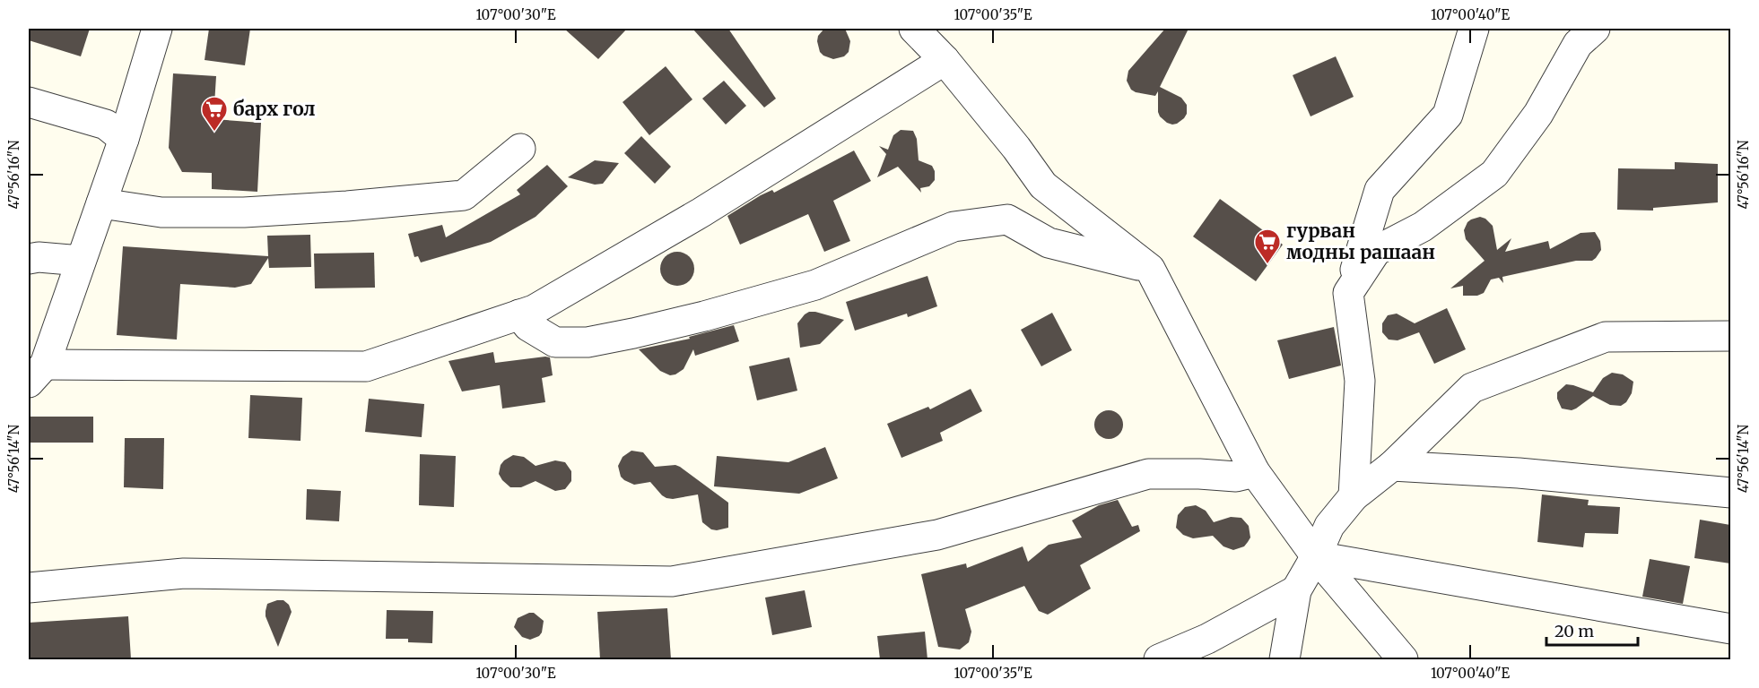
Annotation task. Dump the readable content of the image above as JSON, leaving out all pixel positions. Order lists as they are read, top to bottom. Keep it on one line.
{"places":{"supermarket":["барх гол","гурван модны рашаан"]},"scale_bar":"20 m","coordinates":["107°00'30\"E","107°00'35\"E","107°00'40\"E","47°56'16\"N","47°56'14\"N"]}
